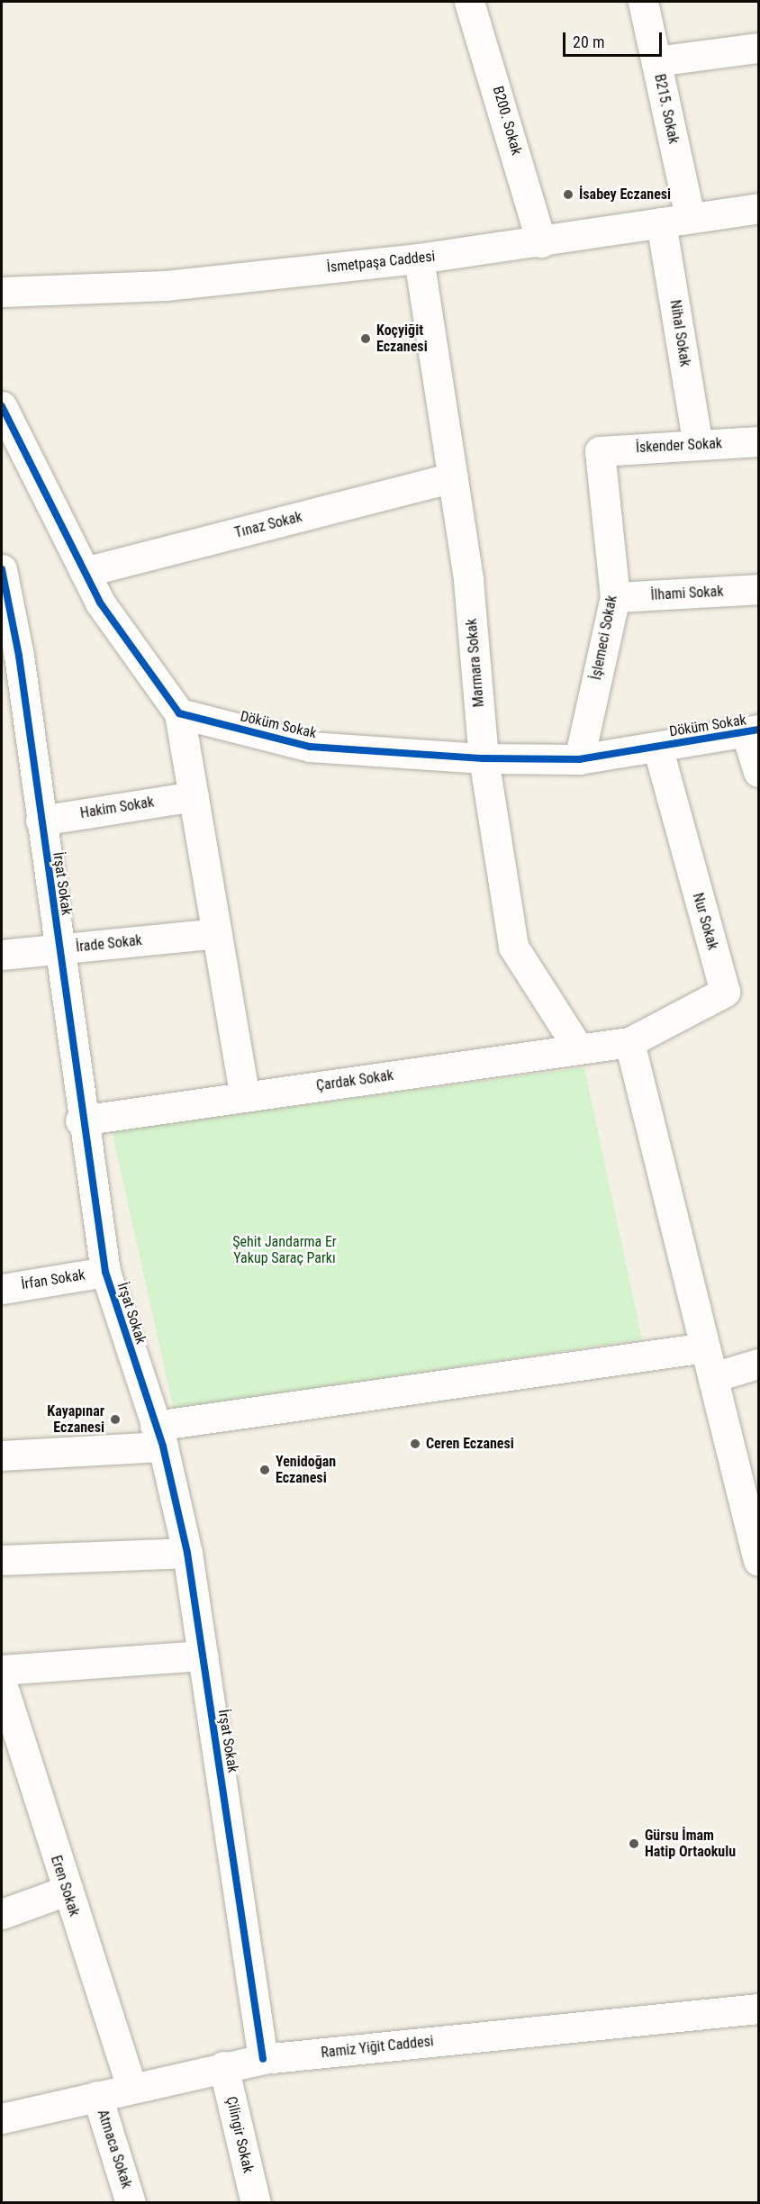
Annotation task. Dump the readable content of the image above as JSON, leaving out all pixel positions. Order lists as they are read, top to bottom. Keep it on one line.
{"streets":{"street":["B215. Sokak","B200. Sokak","İsmetpaşa Caddesi","Nihal Sokak","İskender Sokak","Tınaz Sokak","İlhami Sokak","İşlemeci Sokak","Marmara Sokak","Döküm Sokak","Hakim Sokak","İrşat Sokak","Nur Sokak","İrade Sokak","Çardak Sokak","İrfan Sokak","Eren Sokak","Ramiz Yiğit Caddesi","Çilingir Sokak","Atmaca Sokak"]},"crossings":[["B215. Sokak","İsmetpaşa Caddesi"],["B200. Sokak","İsmetpaşa Caddesi"],["İsmetpaşa Caddesi","Nihal Sokak"],["İsmetpaşa Caddesi","Marmara Sokak"],["Nihal Sokak","İskender Sokak"],["İskender Sokak","İşlemeci Sokak"],["Tınaz Sokak","Marmara Sokak"],["İlhami Sokak","İşlemeci Sokak"],["İşlemeci Sokak","Döküm Sokak"],["Marmara Sokak","Döküm Sokak"],["Marmara Sokak","Çardak Sokak"],["Döküm Sokak","Nur Sokak"],["Hakim Sokak","İrşat Sokak"],["İrşat Sokak","İrade Sokak"],["İrşat Sokak","Çardak Sokak"],["İrşat Sokak","İrfan Sokak"],["İrşat Sokak","Ramiz Yiğit Caddesi"],["Nur Sokak","Çardak Sokak"],["Eren Sokak","Ramiz Yiğit Caddesi"],["Ramiz Yiğit Caddesi","Çilingir Sokak"],["Ramiz Yiğit Caddesi","Atmaca Sokak"]],"parks":["Şehit Jandarma Er Yakup Saraç Parkı"],"places":["İsabey Eczanesi","Koçyiğit Eczanesi","Kayapınar Eczanesi","Ceren Eczanesi","Yenidoğan Eczanesi","Gürsu İmam Hatip Ortaokulu"],"scale_bar":"20 m"}
